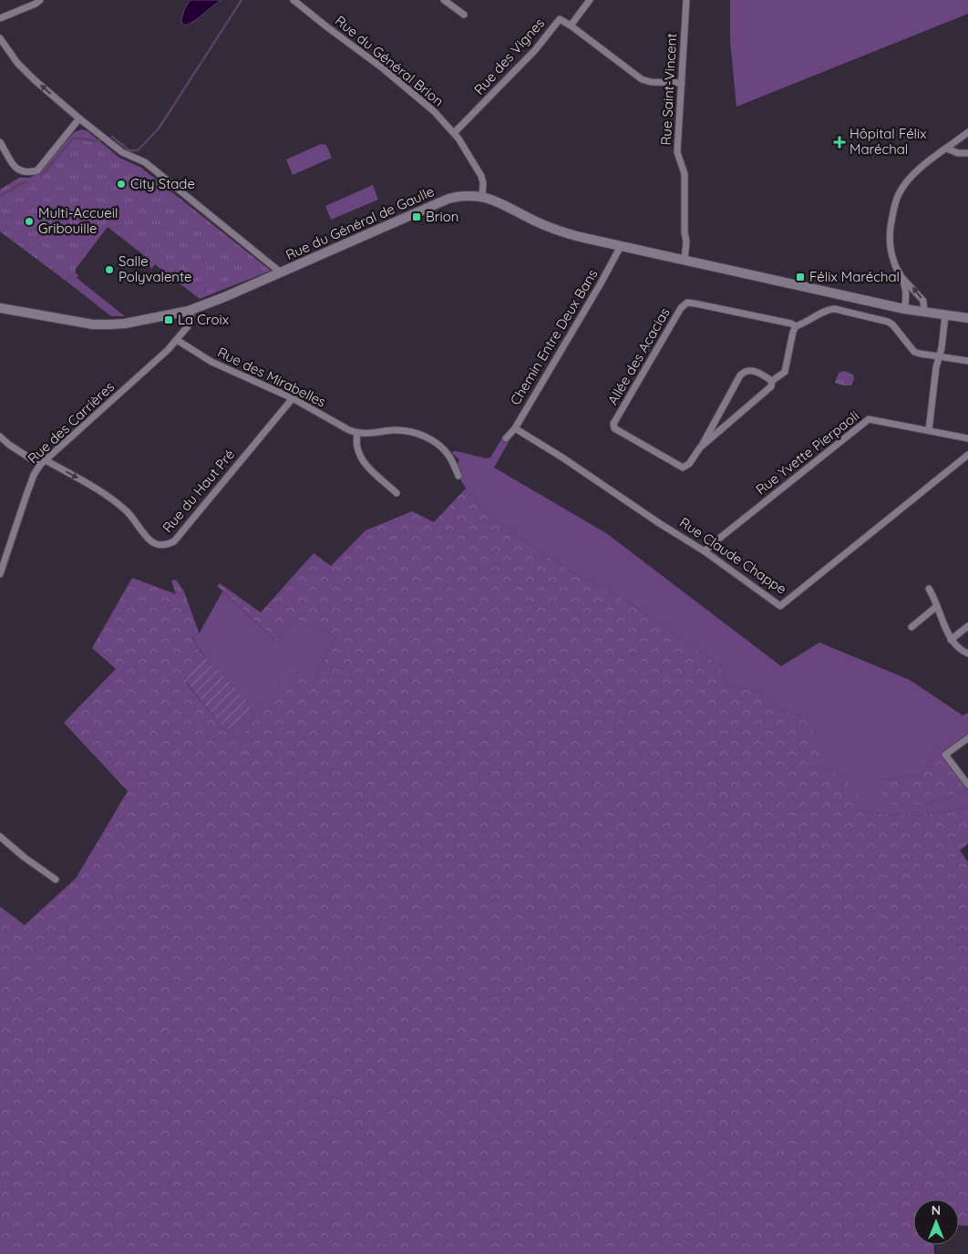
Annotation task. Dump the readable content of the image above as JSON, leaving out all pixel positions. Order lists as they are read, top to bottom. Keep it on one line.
{"streets":{"street":["Rue des Vignes","Rue du Général Brion","Rue Saint-Vincent","Rue du Général de Gaulle","Chemin Entre Deux Bans","Allée des Acacias","Rue des Mirabelles","Rue des Carrières","Rue Yvette Pierpaoli","Rue du Haut Pré","Rue Claude Chappe"]},"crossings":[["Rue des Vignes","Rue du Général Brion"],["Rue du Général Brion","Rue du Général de Gaulle"],["Rue Saint-Vincent","Rue du Général de Gaulle"],["Rue du Général de Gaulle","Chemin Entre Deux Bans"],["Rue du Général de Gaulle","Rue des Carrières"],["Chemin Entre Deux Bans","Rue Claude Chappe"],["Rue des Mirabelles","Rue des Carrières"],["Rue des Mirabelles","Rue du Haut Pré"],["Rue des Carrières","Rue du Haut Pré"],["Rue Yvette Pierpaoli","Rue Claude Chappe"]],"places":{"health":["Hôpital Félix Maréchal"],"other":["City Stade","Multi-Accueil Gribouille","Salle Polyvalente"],"transit":["Brion","Félix Maréchal","La Croix"]},"north":"top"}
